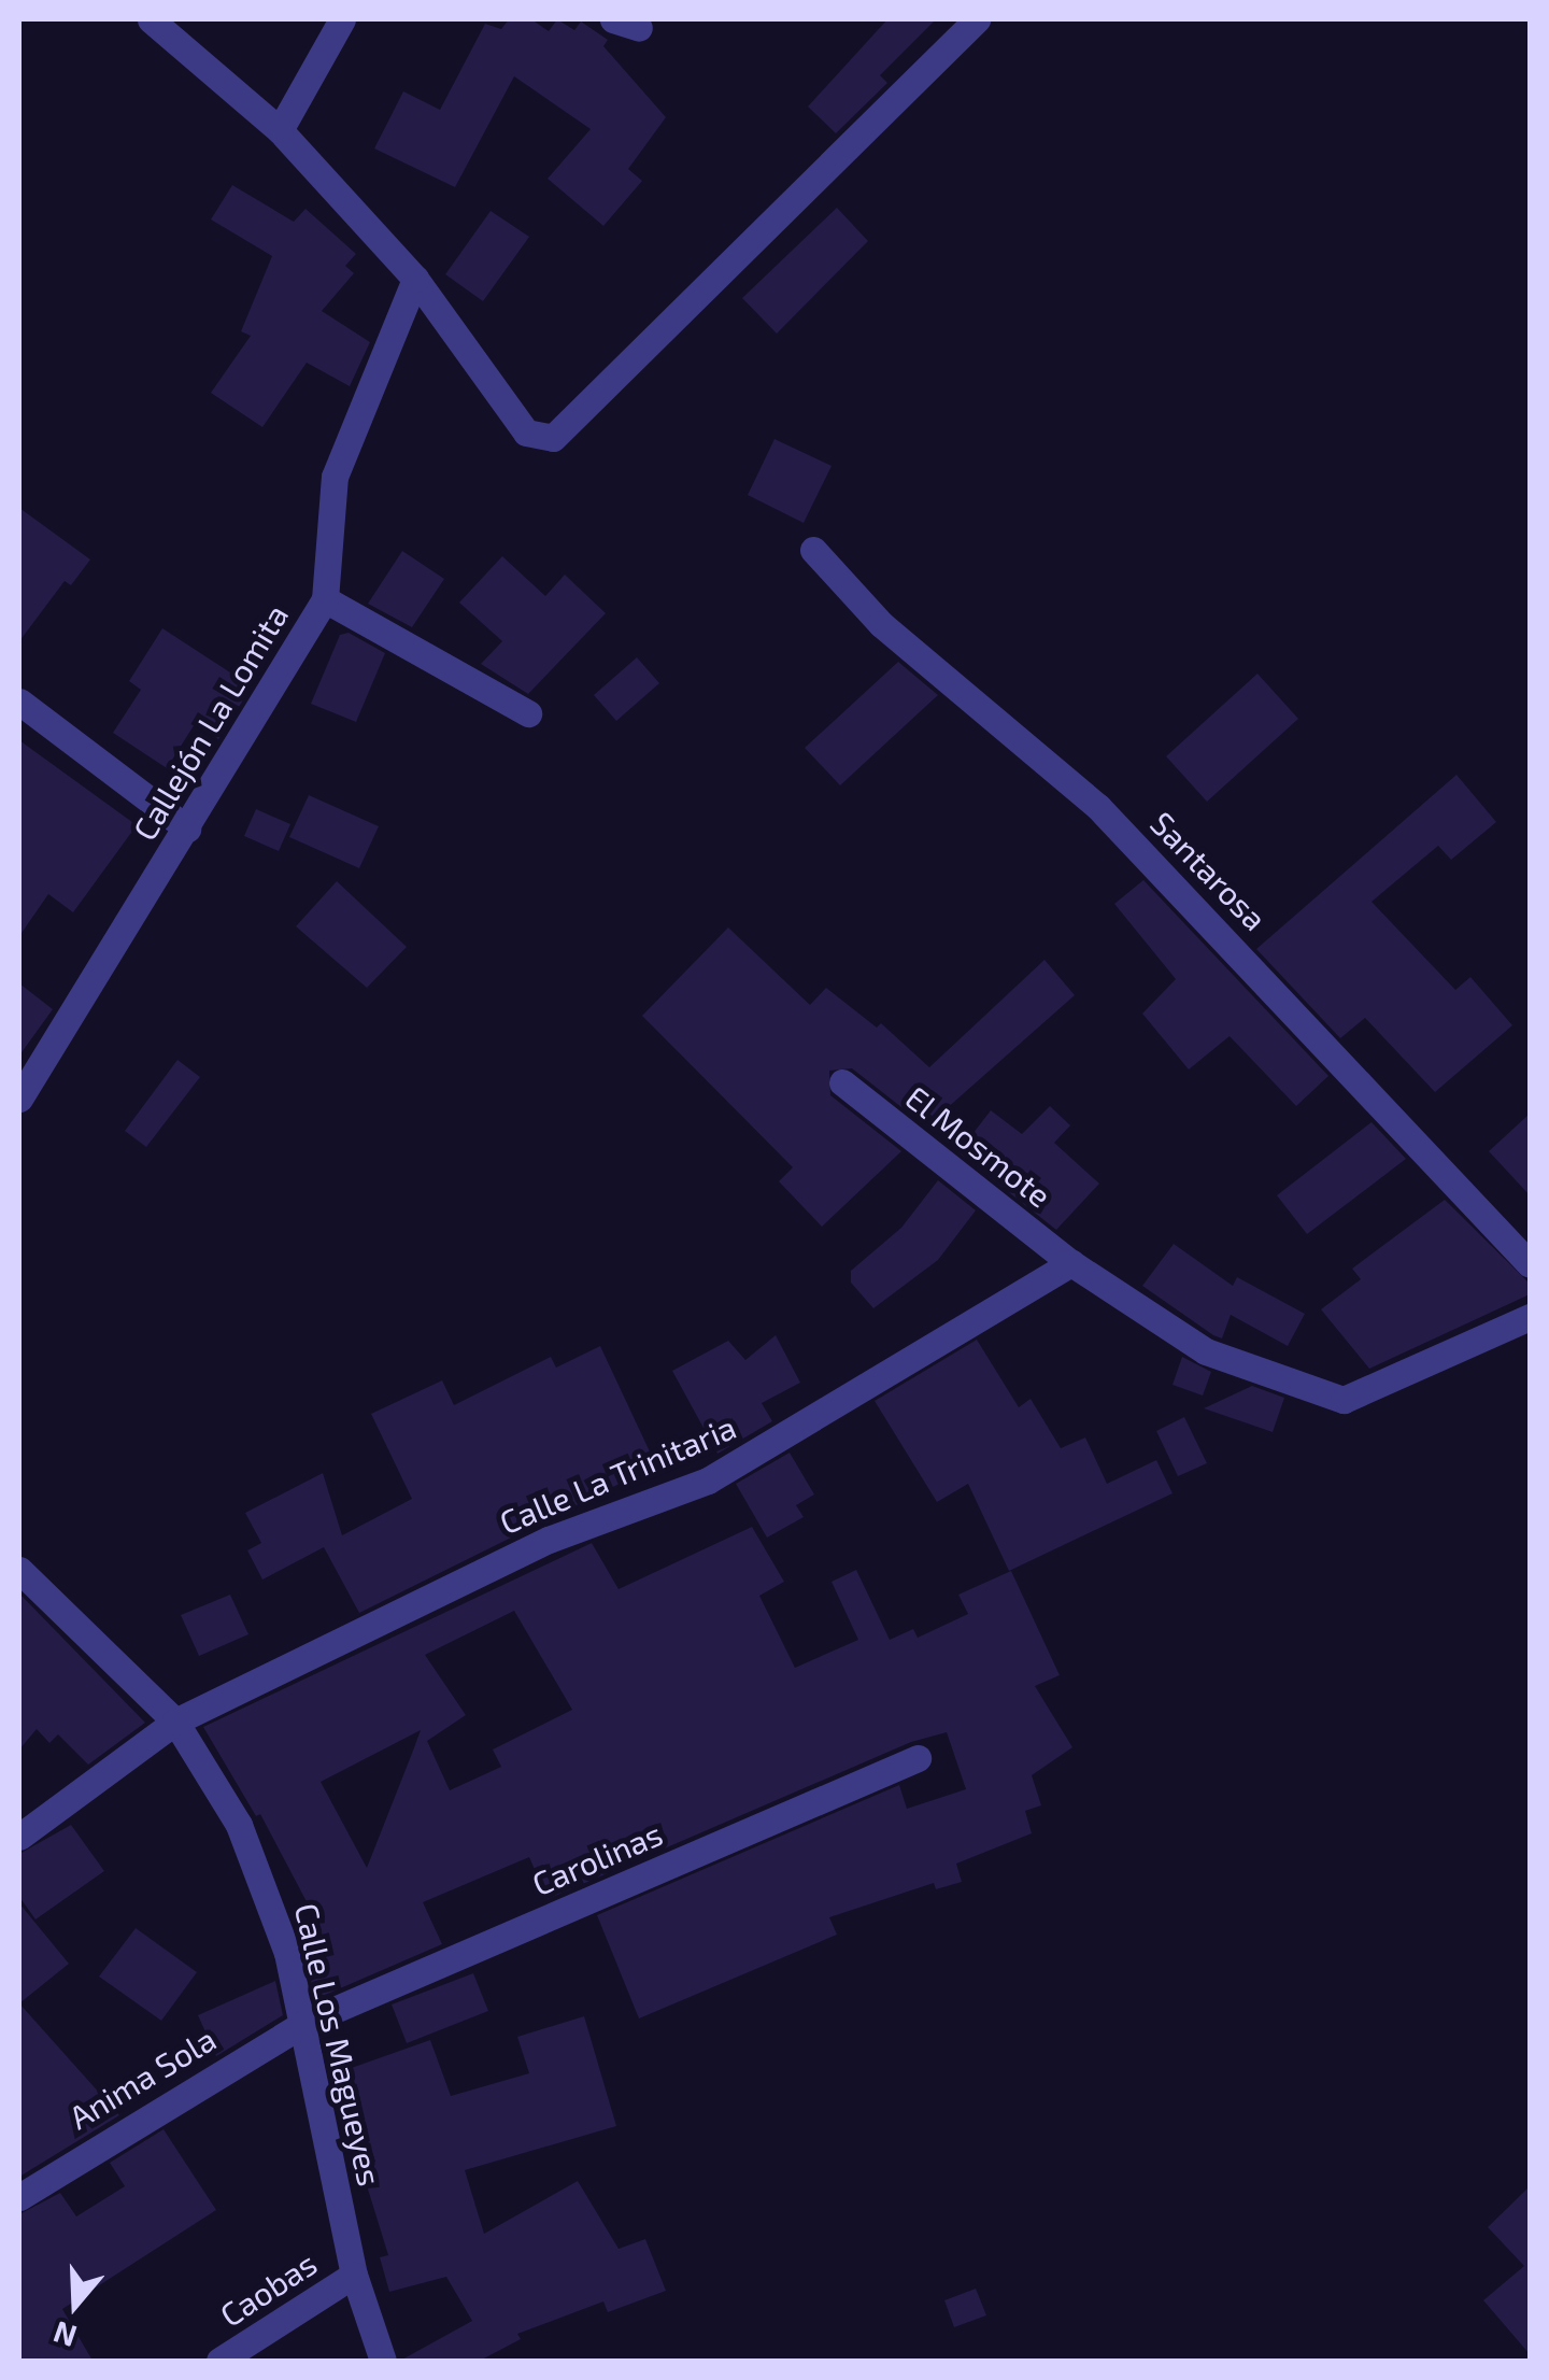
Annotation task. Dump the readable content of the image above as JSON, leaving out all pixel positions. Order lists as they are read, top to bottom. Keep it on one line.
{"streets":{"street":["Callejón La Lomita","Santarosa","El Mosmote","Calle La Trinitaria","Carolinas","Calle Los Magueyes","Anima Sola","Caobas"]},"crossings":[["El Mosmote","Calle La Trinitaria"],["Calle La Trinitaria","Calle Los Magueyes"],["Carolinas","Calle Los Magueyes"],["Carolinas","Anima Sola"],["Calle Los Magueyes","Anima Sola"],["Calle Los Magueyes","Caobas"]],"north":"bottom"}
